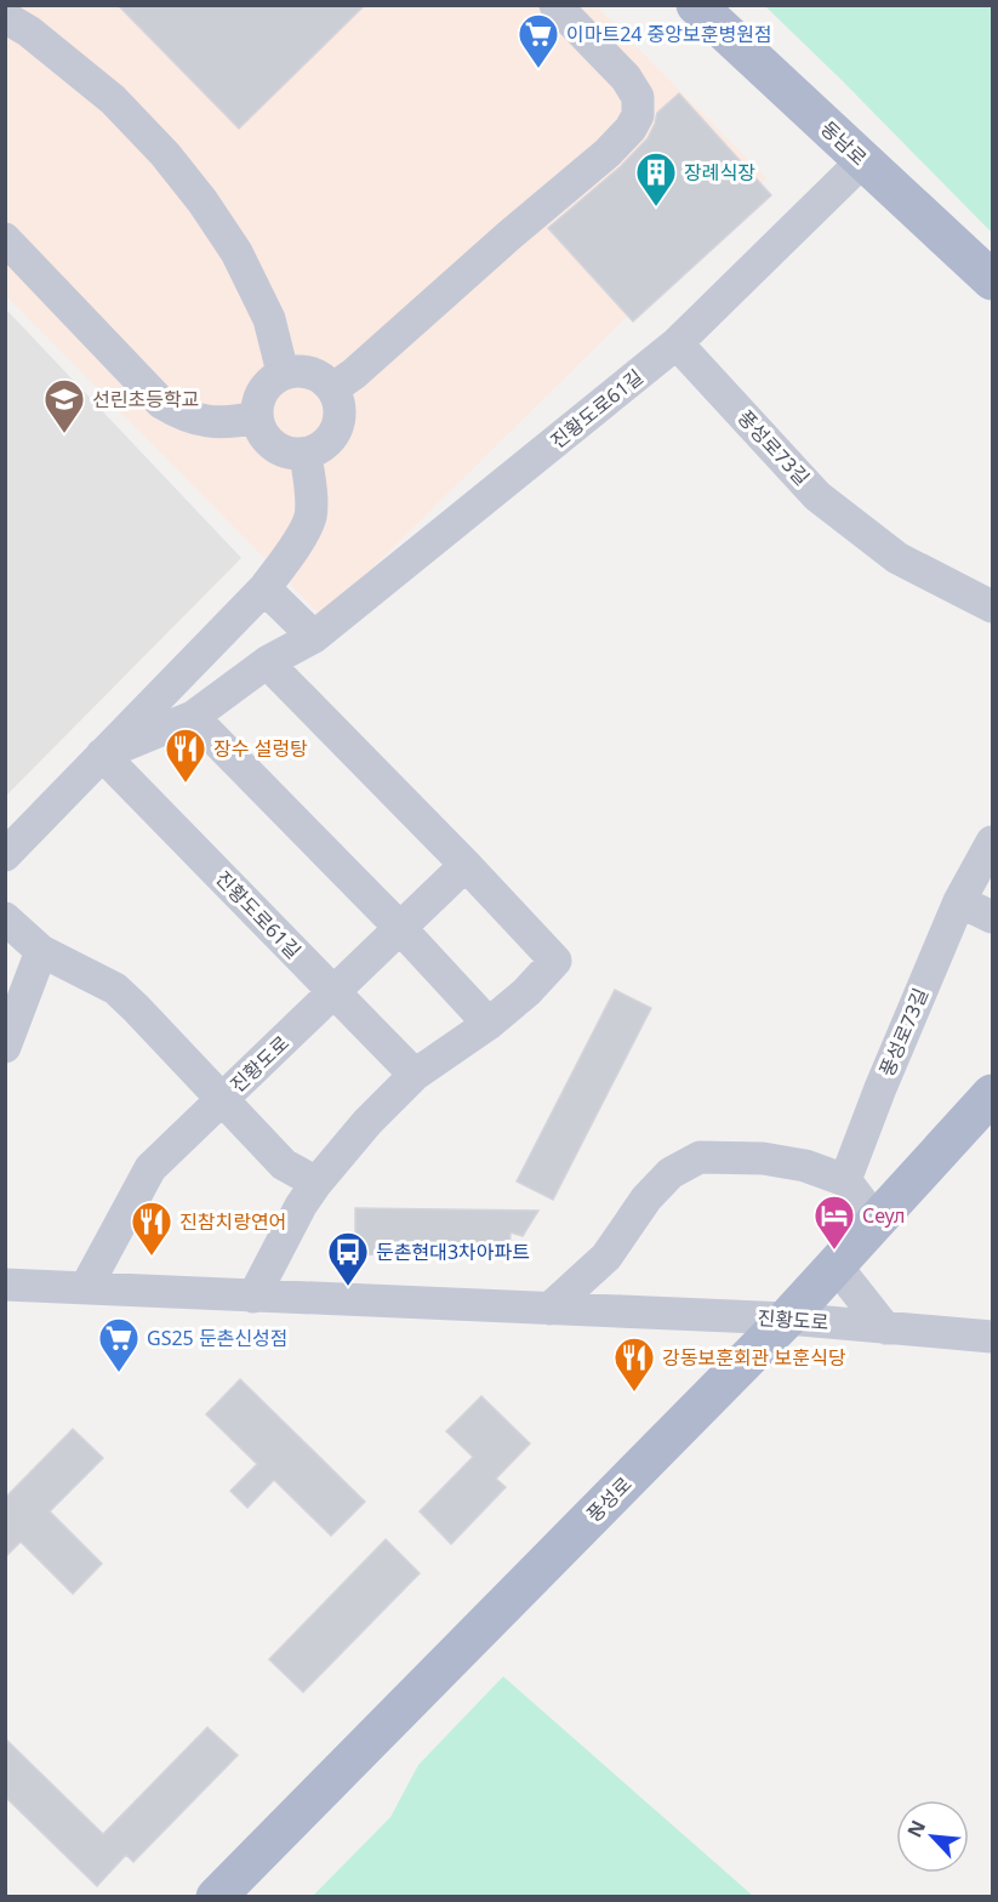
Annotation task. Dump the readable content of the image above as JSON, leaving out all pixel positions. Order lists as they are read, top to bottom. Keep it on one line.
{"streets":{"main road":["동남로","풍성로"],"street":["진황도로61길","풍성로73길","진황도로"]},"crossings":[["동남로","진황도로61길"],["진황도로61길","풍성로73길"],["진황도로61길","진황도로"],["진황도로","풍성로"]],"places":{"supermarket":["이마트24 중앙보훈병원점","GS25 둔촌신성점"],"building":["장례식장"],"school or university":["선린초등학교"],"restaurant":["장수 설렁탕","진참치랑연어","강동보훈회관 보훈식당"],"hotel":["Сеул"],"bus stop":["둔촌현대3차아파트"]},"north":"top left"}
